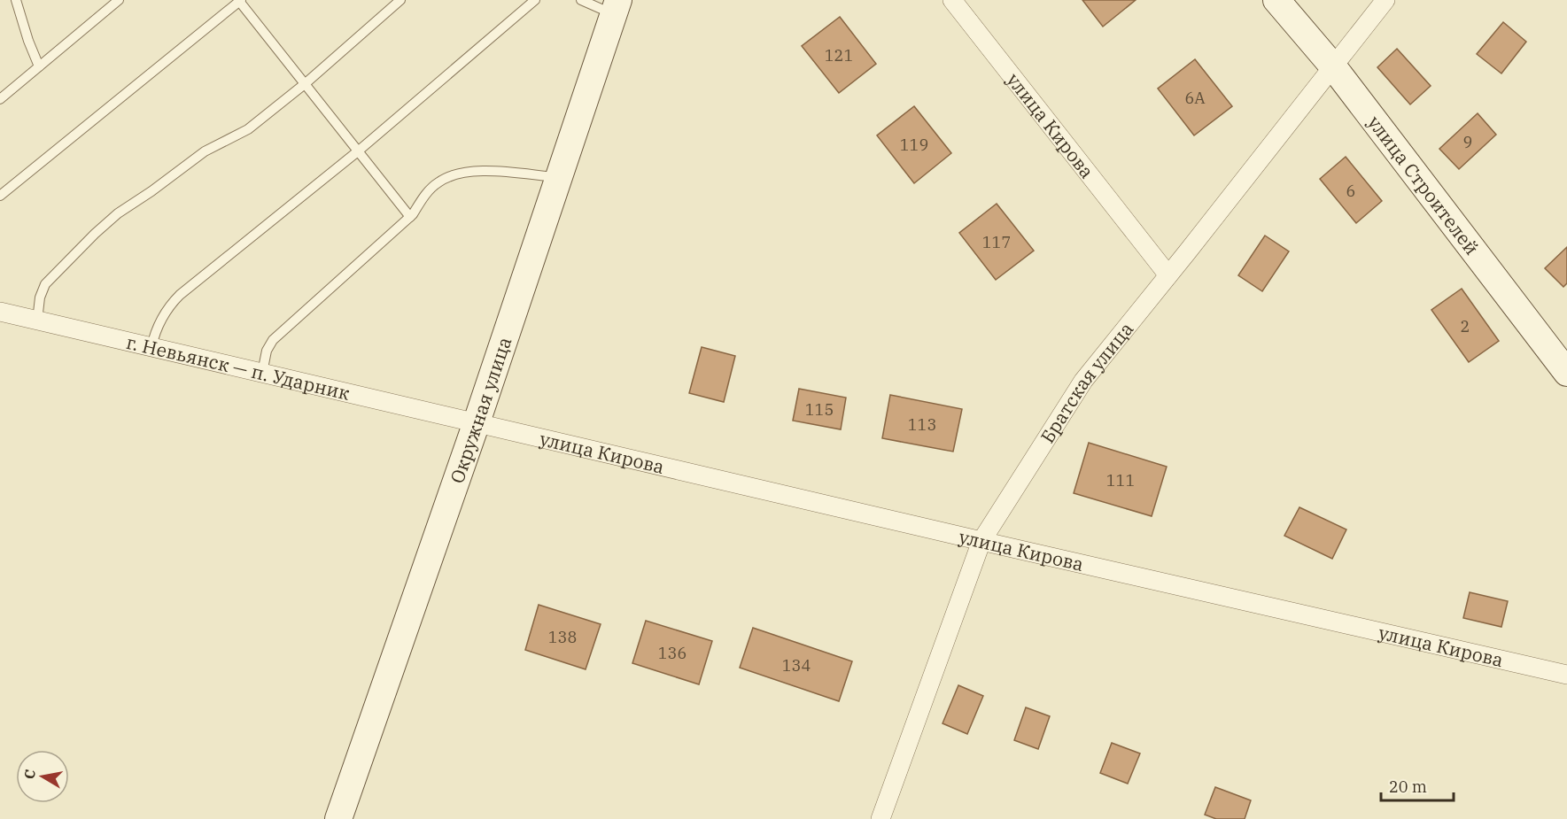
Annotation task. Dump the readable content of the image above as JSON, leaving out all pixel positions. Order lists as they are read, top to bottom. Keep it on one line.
{"streets":{"street":["улица Кирова","улица Строителей","г. Невьянск — п. Ударник","Братская улица","Окружная улица"]},"crossings":[["улица Кирова","г. Невьянск — п. Ударник"],["улица Кирова","Братская улица"],["улица Кирова","Окружная улица"],["улица Строителей","Братская улица"],["г. Невьянск — п. Ударник","Окружная улица"]],"house_numbers":["121","6А","9","119","6","117","2","115","113","111","138","136","134"],"scale_bar":"20 m","north":"left"}
